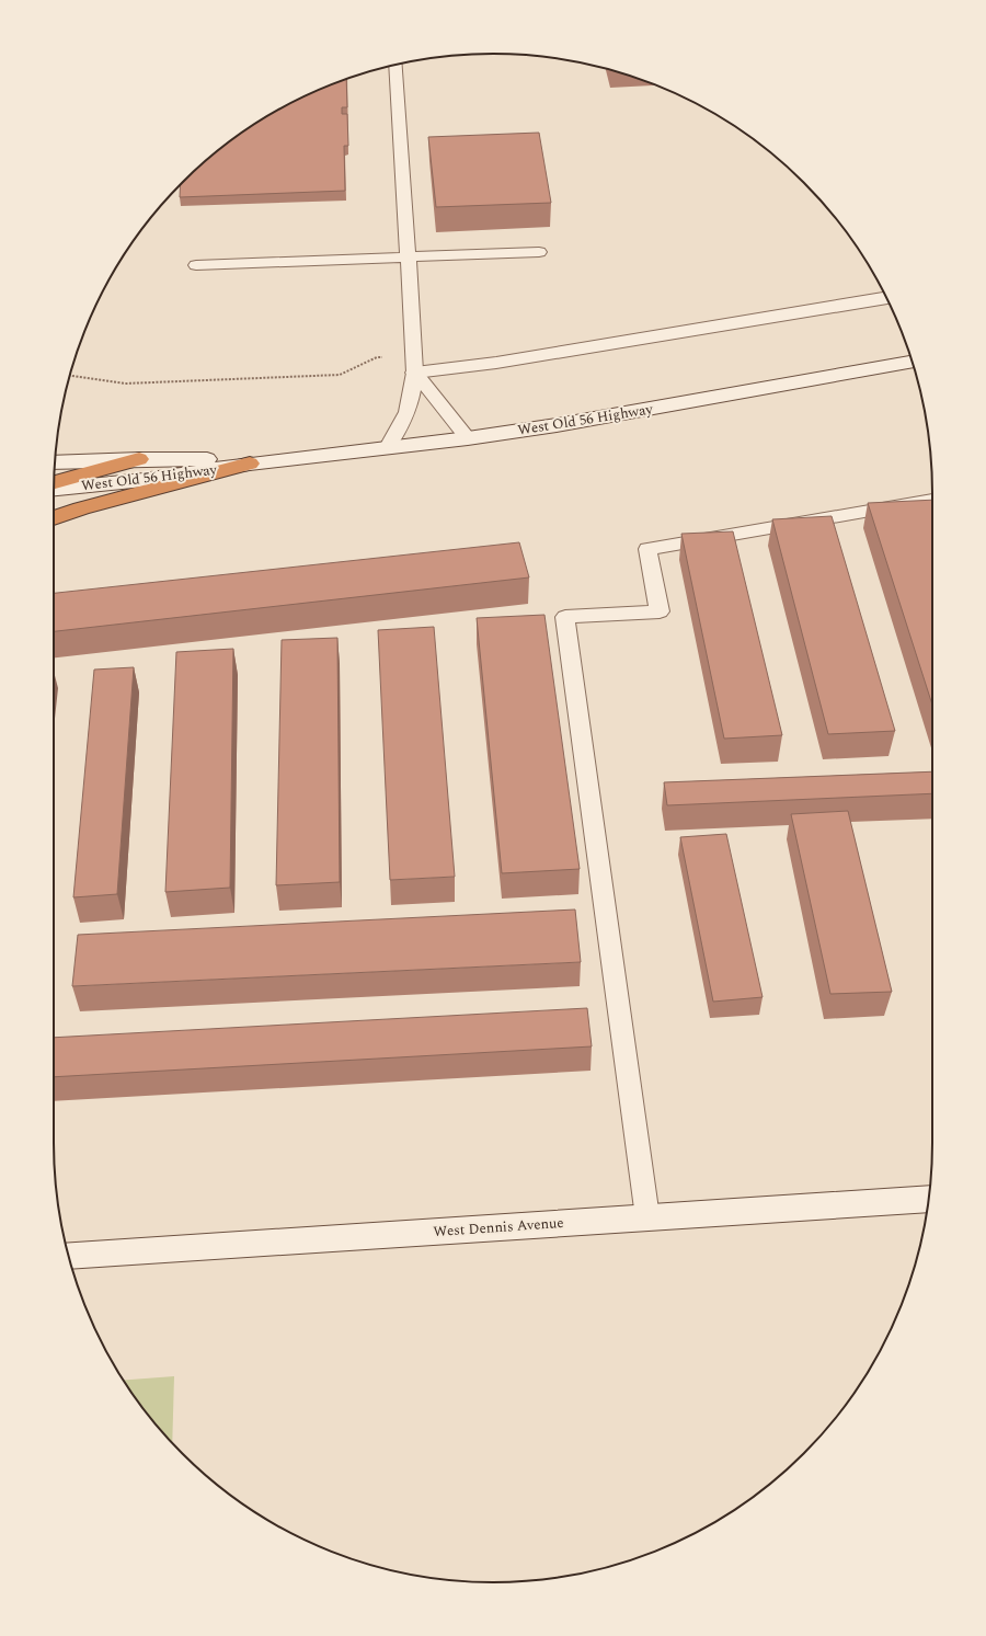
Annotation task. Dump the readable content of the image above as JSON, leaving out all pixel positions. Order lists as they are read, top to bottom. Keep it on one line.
{"streets":{"street":["West Old 56 Highway","West Dennis Avenue"]}}
